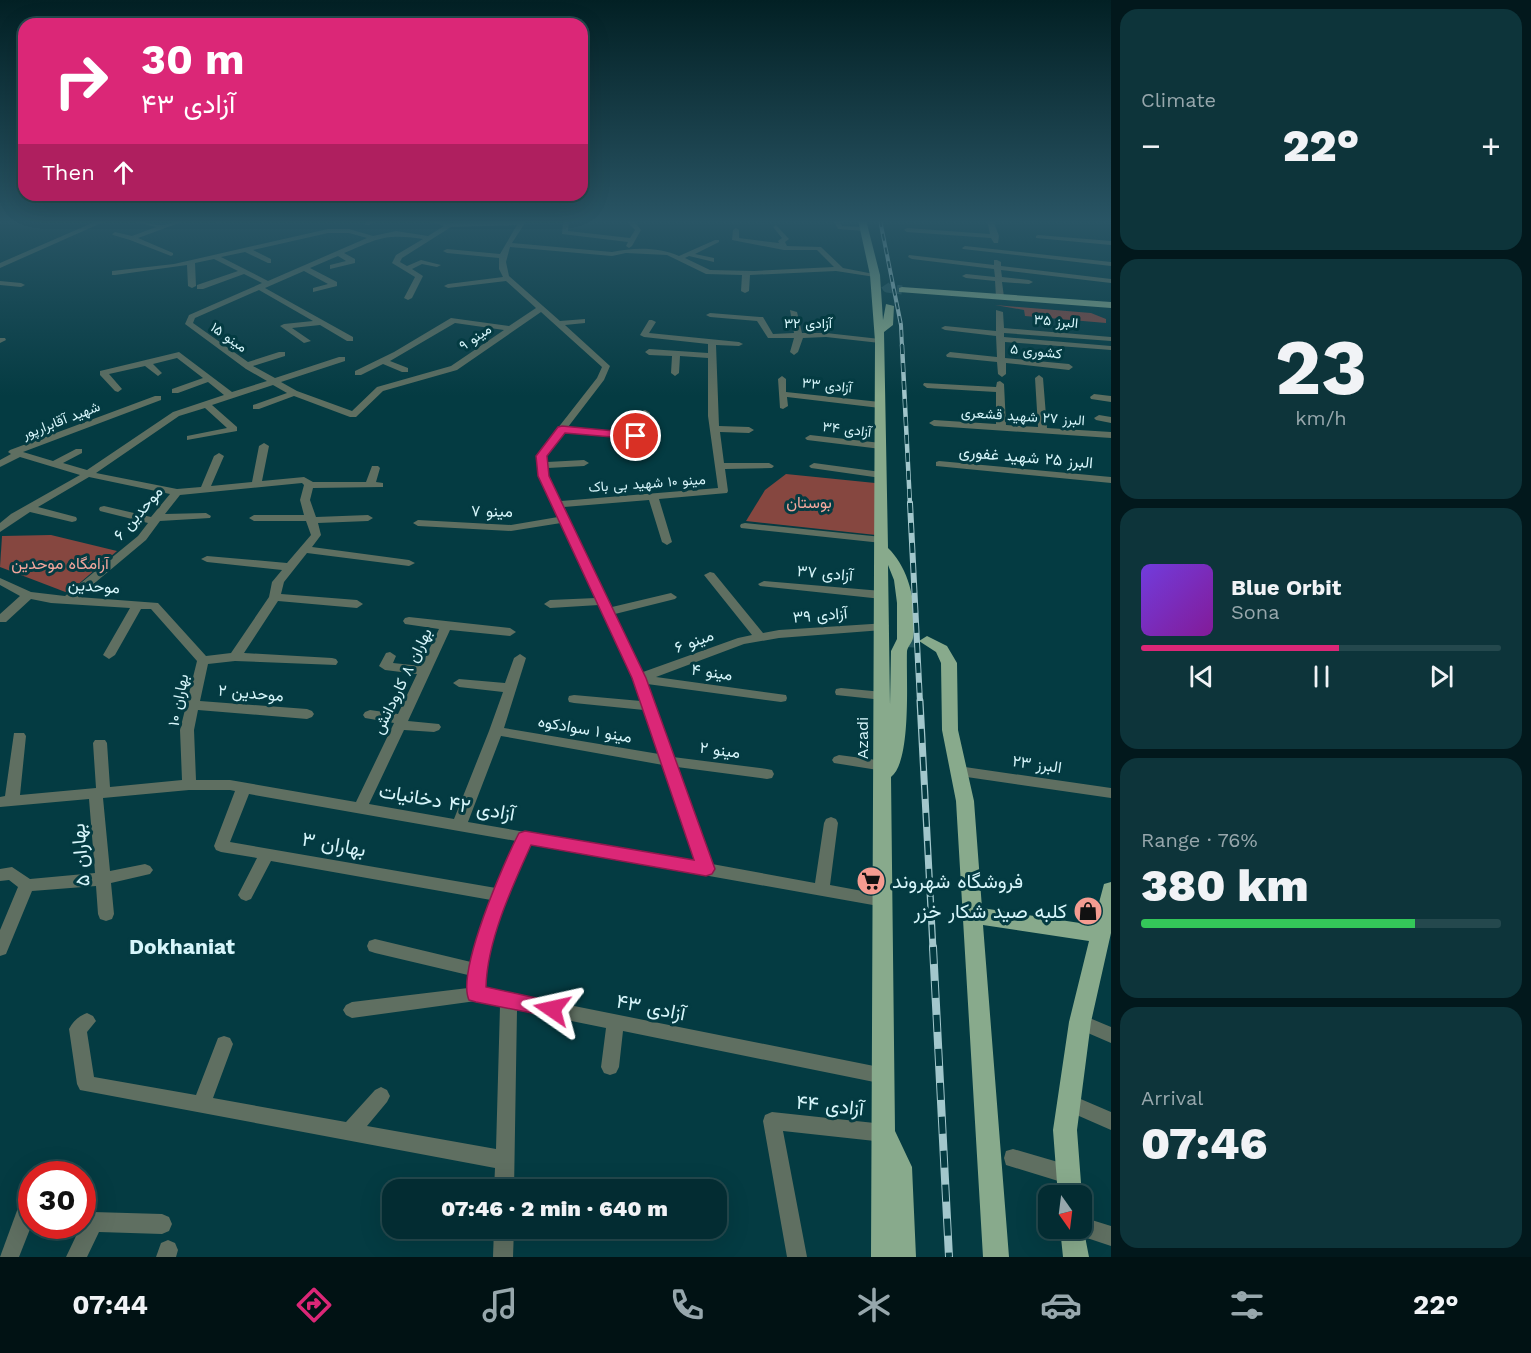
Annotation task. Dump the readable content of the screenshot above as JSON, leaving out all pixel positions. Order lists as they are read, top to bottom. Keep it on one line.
{"streets":{"main road":["Azadi"],"street":["البرز ۳۵","آزادی ۳۲","مینو ۱۵","مینو ۹","کشوری ۵","آزادی ۳۳","البرز ۲۷ شهید قشعری","شهید آقابرارپور","آزادی ۳۴","البرز ۲۵ شهید غفوری","مینو ۱۰ شهید بی باک","مینو ۷","موحدین ۶","آزادی ۳۷","موحدین","آزادی ۳۹","مینو ۶","مینو ۴","بهاران ۸ کارودانش","موحدین ۲","بهاران ۱۰","مینو ۱ سوادکوه","مینو ۲","البرز ۲۳","آزادی ۴۲ دخانیات","بهاران ۳","بهاران ۵","آزادی ۴۳","آزادی ۴۴"]},"crossings":[["آزادی ۳۲","Azadi"],["مینو ۱۵","مینو ۹"],["آزادی ۳۳","Azadi"],["شهید آقابرارپور","موحدین ۶"],["آزادی ۳۴","Azadi"],["موحدین ۶","موحدین"],["آزادی ۳۷","Azadi"],["موحدین","بهاران ۱۰"],["آزادی ۳۹","مینو ۶"],["آزادی ۳۹","Azadi"],["مینو ۶","مینو ۴"],["بهاران ۸ کارودانش","آزادی ۴۲ دخانیات"],["موحدین ۲","بهاران ۱۰"],["بهاران ۱۰","آزادی ۴۲ دخانیات"],["مینو ۱ سوادکوه","مینو ۲"],["Azadi","آزادی ۴۲ دخانیات"],["Azadi","آزادی ۴۳"],["Azadi","آزادی ۴۴"],["آزادی ۴۲ دخانیات","بهاران ۳"],["آزادی ۴۲ دخانیات","بهاران ۵"]],"districts":["Dokhaniat"],"parks":["بوستان","آرامگاه موحدین"],"places":{"supermarket":["فروشگاه شهروند"],"shop":["کلبه صید شکار خزر"]},"north":"bottom","page":{"tile":["Climate",["23","km/h"],["Range · 76%","380 km"],["Arrival","07:46"]],"turn":["30 m","آزادی ۴۳"],"heat":["−","22°","+"],"then":"Then","song":["Blue Orbit","Sona"],"limit":"30","trip":"07:46 · 2 min · 640 m","tabs":["07:44","22°"]}}
